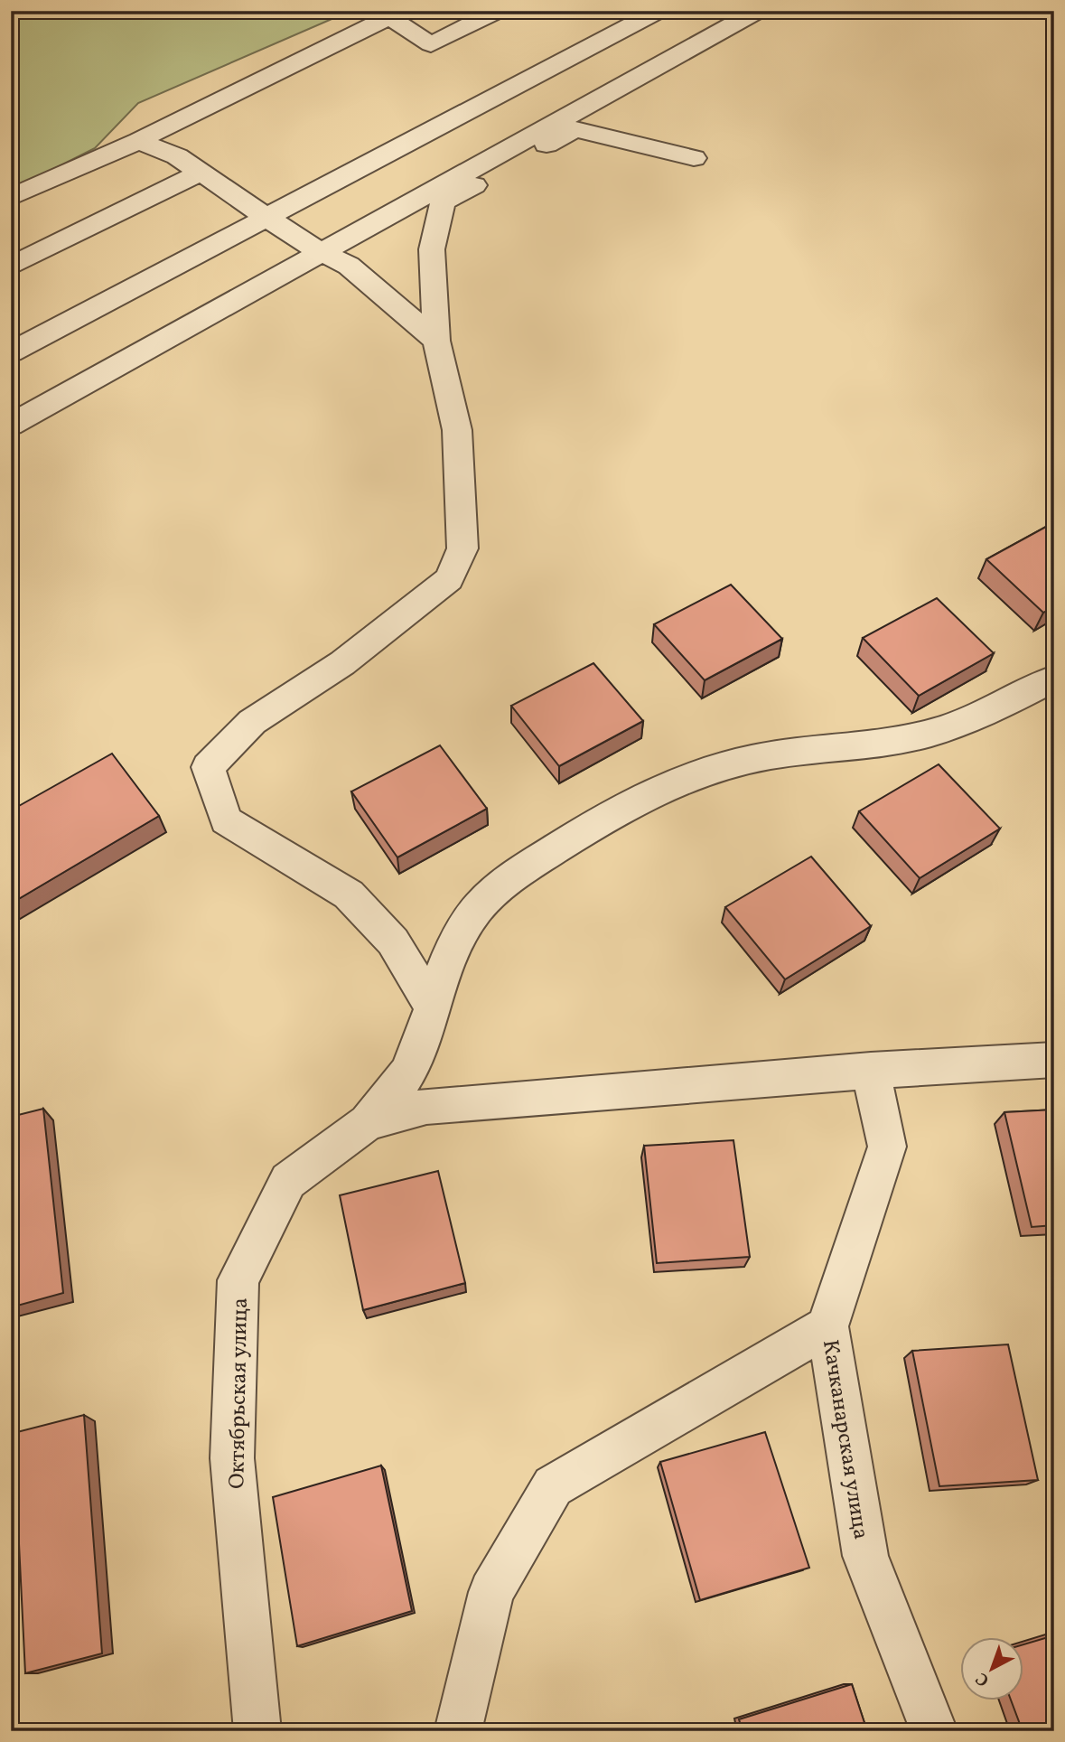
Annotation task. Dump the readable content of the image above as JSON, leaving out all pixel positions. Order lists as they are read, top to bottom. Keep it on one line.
{"streets":{"street":["Октябрьская улица","Качканарская улица"]},"north":"bottom left"}
